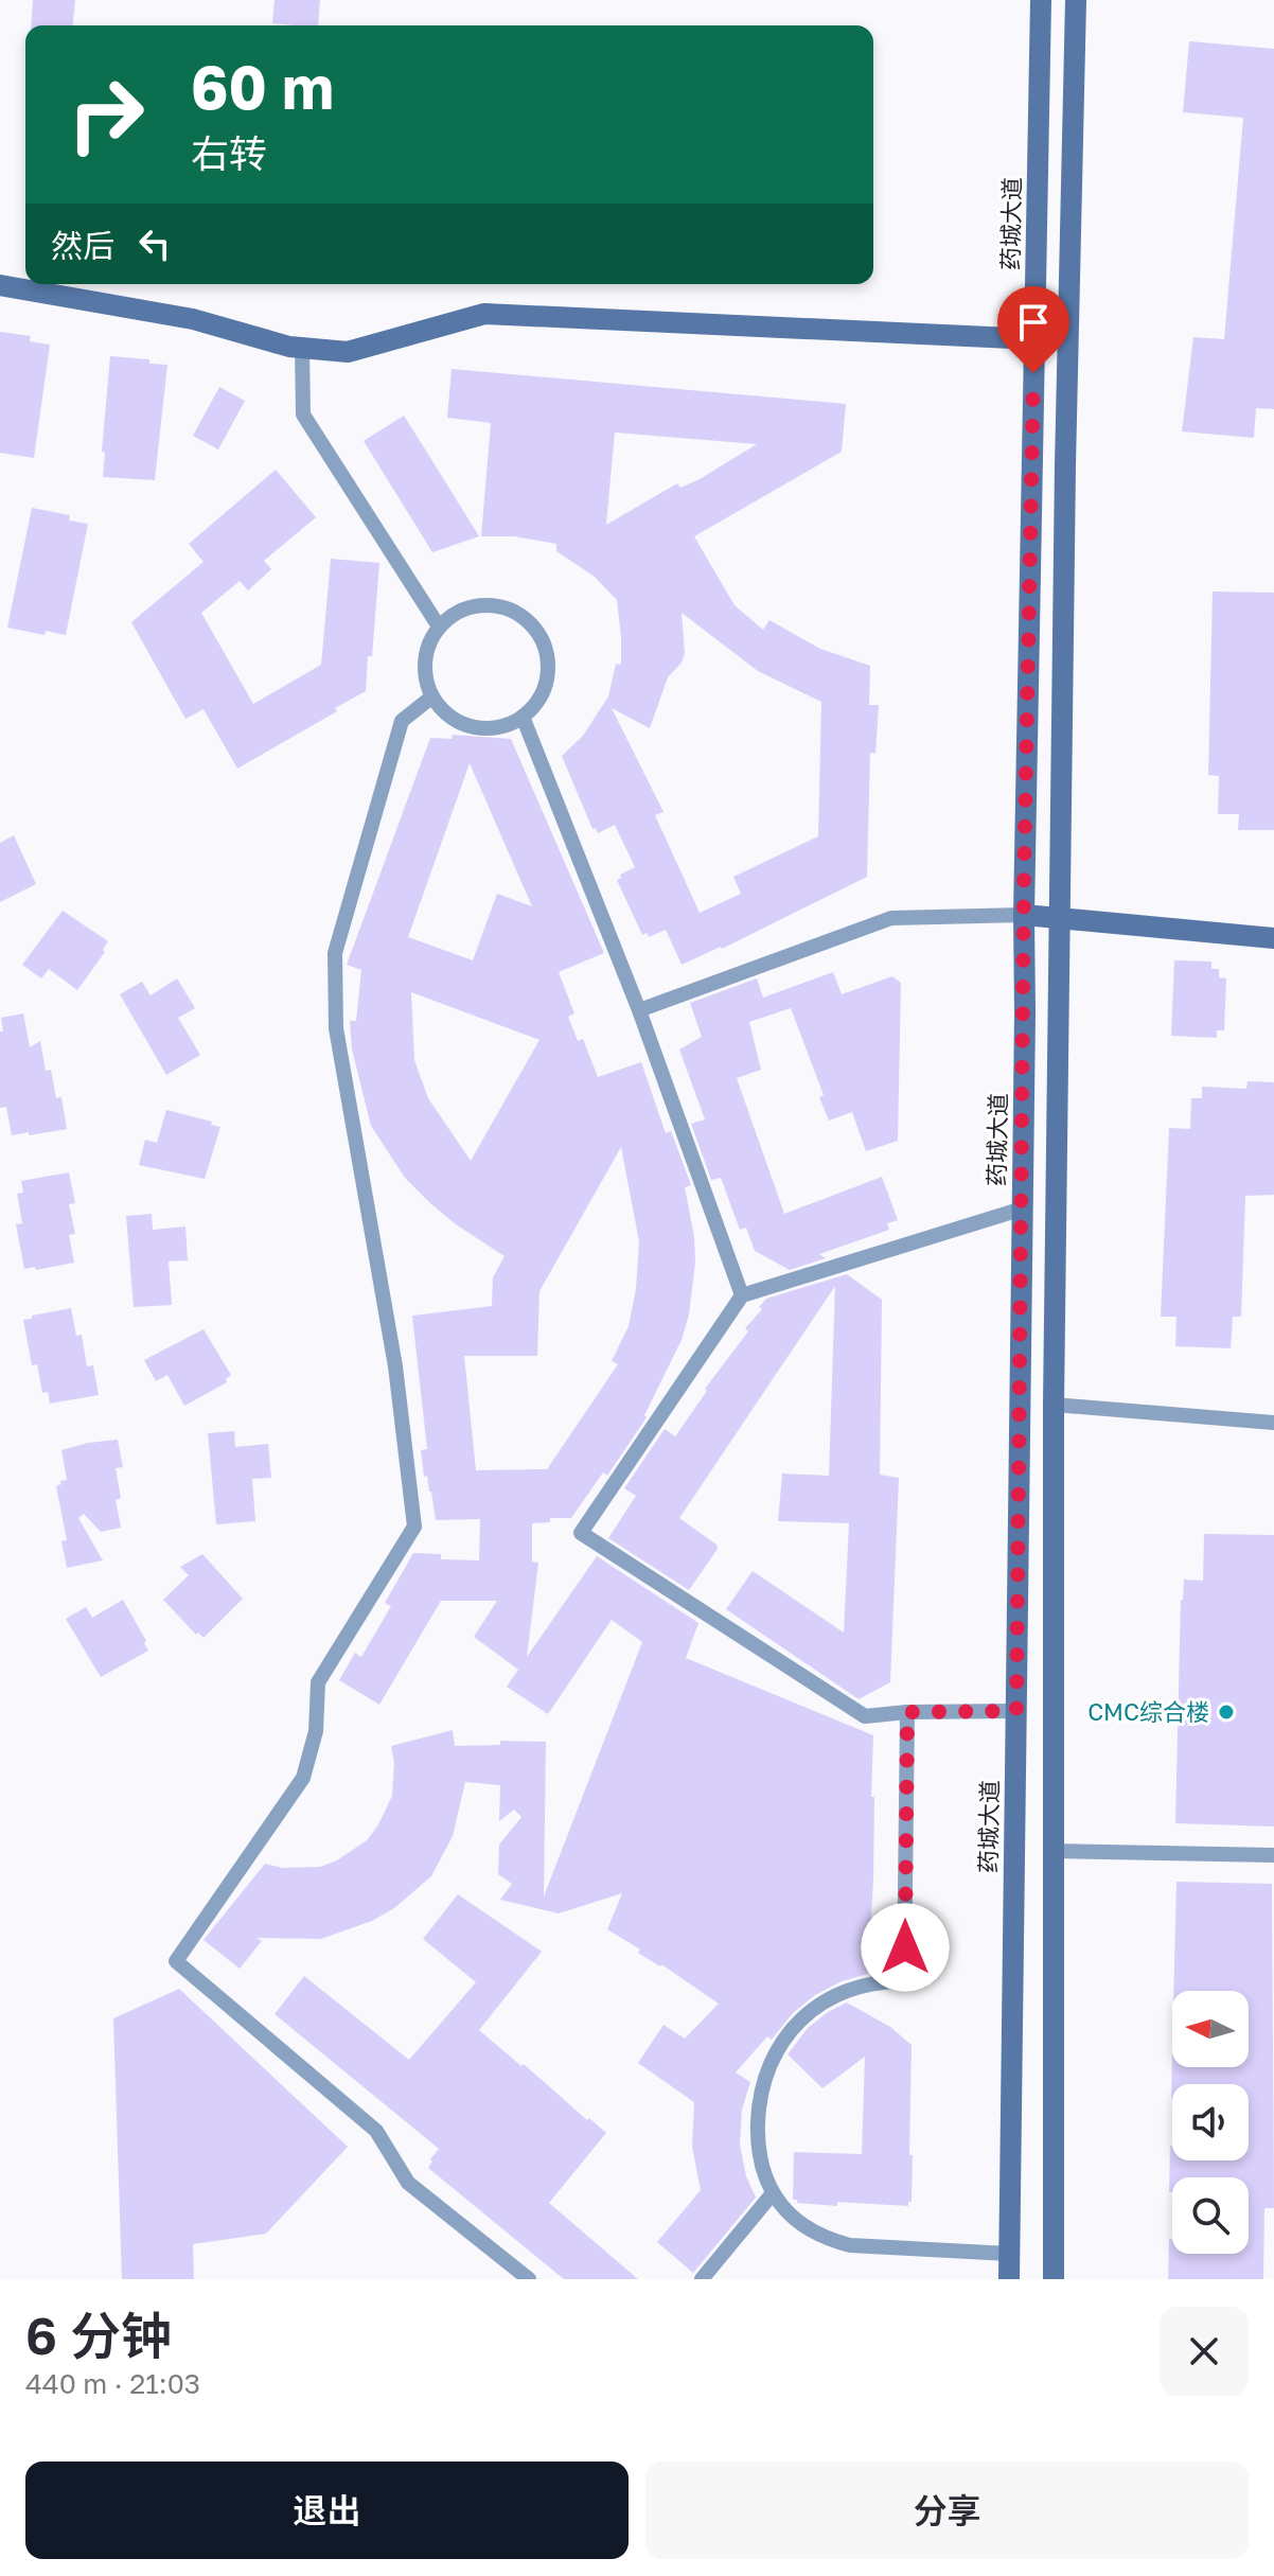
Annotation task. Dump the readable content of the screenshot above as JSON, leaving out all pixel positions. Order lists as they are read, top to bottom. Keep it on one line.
{"streets":{"main road":["药城大道"]},"places":["CMC综合楼"],"north":"left","page":{"turn":["60 m","右转"],"then":"然后","heading":["6 分钟","440 m · 21:03"],"buttons":["退出","分享"]}}
